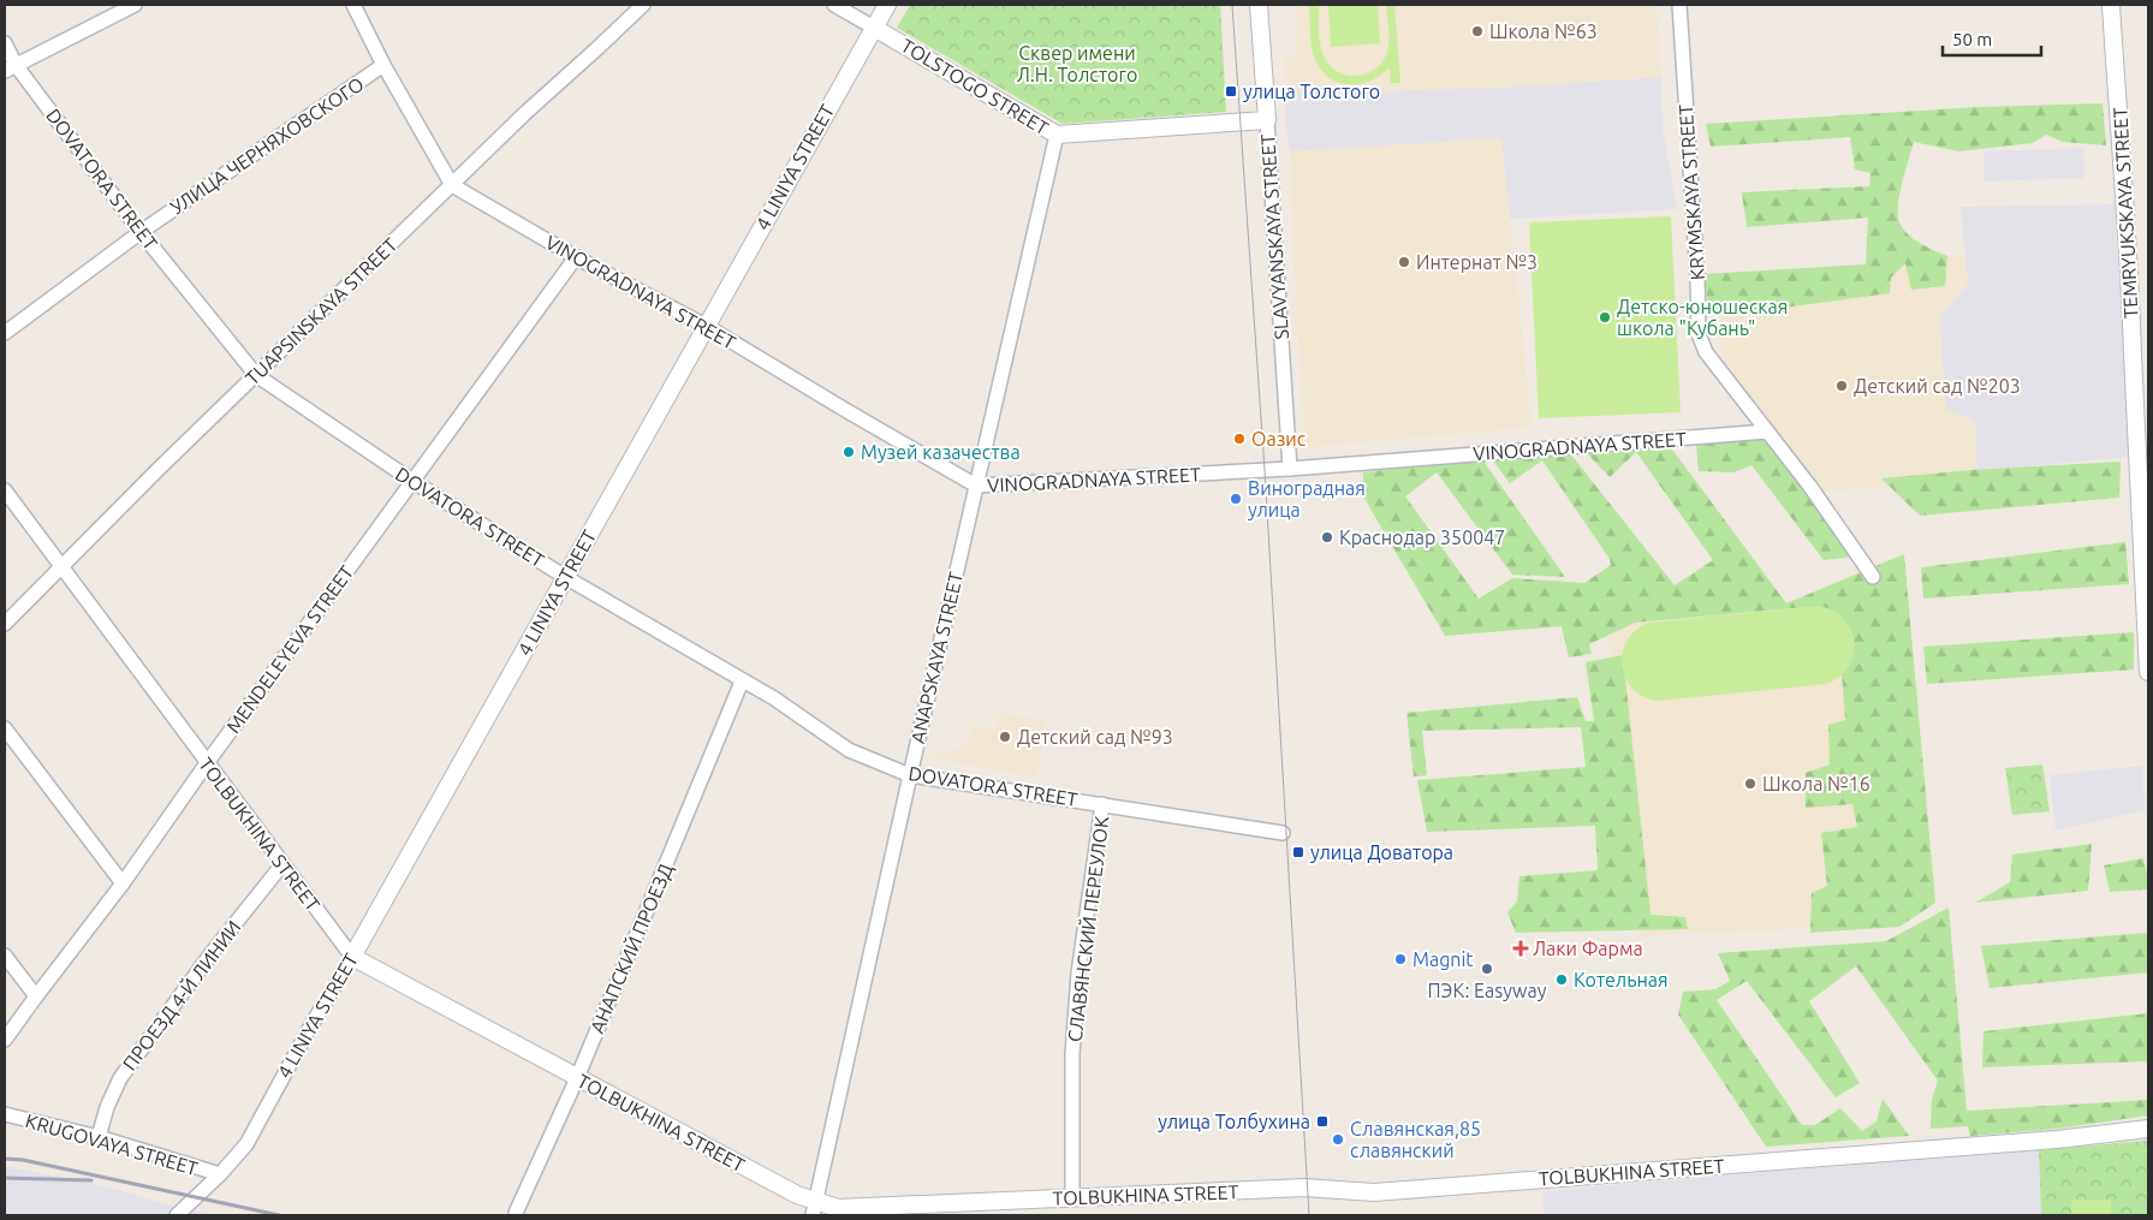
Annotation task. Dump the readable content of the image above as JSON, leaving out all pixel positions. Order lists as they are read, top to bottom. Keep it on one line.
{"streets":{"street":["TOLSTOGO STREET","УЛИЦА ЧЕРНЯХОВСКОГО","4 LINIYA STREET","DOVATORA STREET","KRYMSKAYA STREET","TEMRYUKSKAYA STREET","SLAVYANSKAYA STREET","VINOGRADNAYA STREET","TUAPSINSKAYA STREET","MENDELEYEVA STREET","ANAPSKAYA STREET","TOLBUKHINA STREET","СЛАВЯНСКИЙ ПЕРЕУЛОК","АНАПСКИЙ ПРОЕЗД","ПРОЕЗД 4-Й ЛИНИИ","KRUGOVAYA STREET"]},"crossings":[["TOLSTOGO STREET","4 LINIYA STREET"],["TOLSTOGO STREET","SLAVYANSKAYA STREET"],["TOLSTOGO STREET","ANAPSKAYA STREET"],["УЛИЦА ЧЕРНЯХОВСКОГО","DOVATORA STREET"],["4 LINIYA STREET","DOVATORA STREET"],["4 LINIYA STREET","VINOGRADNAYA STREET"],["4 LINIYA STREET","TOLBUKHINA STREET"],["4 LINIYA STREET","KRUGOVAYA STREET"],["DOVATORA STREET","TUAPSINSKAYA STREET"],["DOVATORA STREET","MENDELEYEVA STREET"],["DOVATORA STREET","ANAPSKAYA STREET"],["DOVATORA STREET","СЛАВЯНСКИЙ ПЕРЕУЛОК"],["DOVATORA STREET","АНАПСКИЙ ПРОЕЗД"],["KRYMSKAYA STREET","VINOGRADNAYA STREET"],["SLAVYANSKAYA STREET","VINOGRADNAYA STREET"],["VINOGRADNAYA STREET","TUAPSINSKAYA STREET"],["VINOGRADNAYA STREET","MENDELEYEVA STREET"],["VINOGRADNAYA STREET","ANAPSKAYA STREET"],["TUAPSINSKAYA STREET","TOLBUKHINA STREET"],["MENDELEYEVA STREET","TOLBUKHINA STREET"],["ANAPSKAYA STREET","TOLBUKHINA STREET"],["TOLBUKHINA STREET","СЛАВЯНСКИЙ ПЕРЕУЛОК"],["TOLBUKHINA STREET","АНАПСКИЙ ПРОЕЗД"],["TOLBUKHINA STREET","ПРОЕЗД 4-Й ЛИНИИ"],["ПРОЕЗД 4-Й ЛИНИИ","KRUGOVAYA STREET"]],"parks":["Сквер имени Л.Н. Толстого"],"places":{"other":["Школа №63","Интернат №3","Детско-юношеская школа \"Кубань\"","Детский сад №203","Оазис","Музей казачества","Виноградная улица","Краснодар 350047","Детский сад №93","Школа №16","Magnit","ПЭК: Easyway","Котельная","Славянская,85 славянский"],"transit":["улица Толстого","улица Доватора","улица Толбухина"],"health":["Лаки Фарма"]},"scale_bar":"50 m"}
